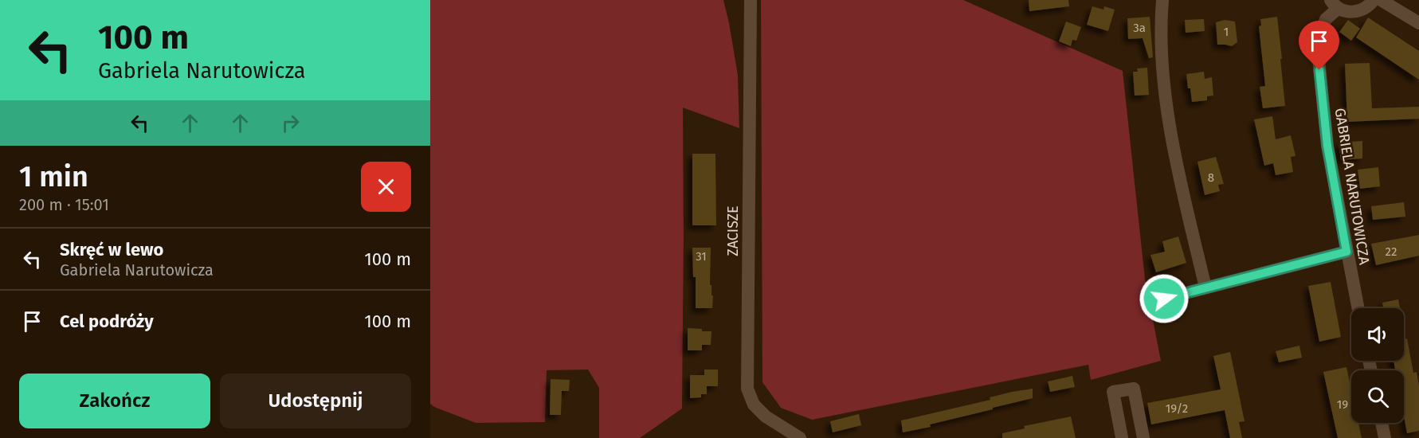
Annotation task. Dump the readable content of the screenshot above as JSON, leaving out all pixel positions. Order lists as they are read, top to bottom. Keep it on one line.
{"streets":{"street":["GABRIELA NARUTOWICZA","ZACISZE"]},"house_numbers":["3a","1","8","22","31","19","19/2"],"page":{"turn":["100 m","Gabriela Narutowicza"],"heading":["1 min","200 m · 15:01"],"list":[{"name":"Skręć w lewo","note":"Gabriela Narutowicza","value":"100 m"},{"name":"Cel podróży","value":"100 m"}],"buttons":["Zakończ","Udostępnij"]}}
